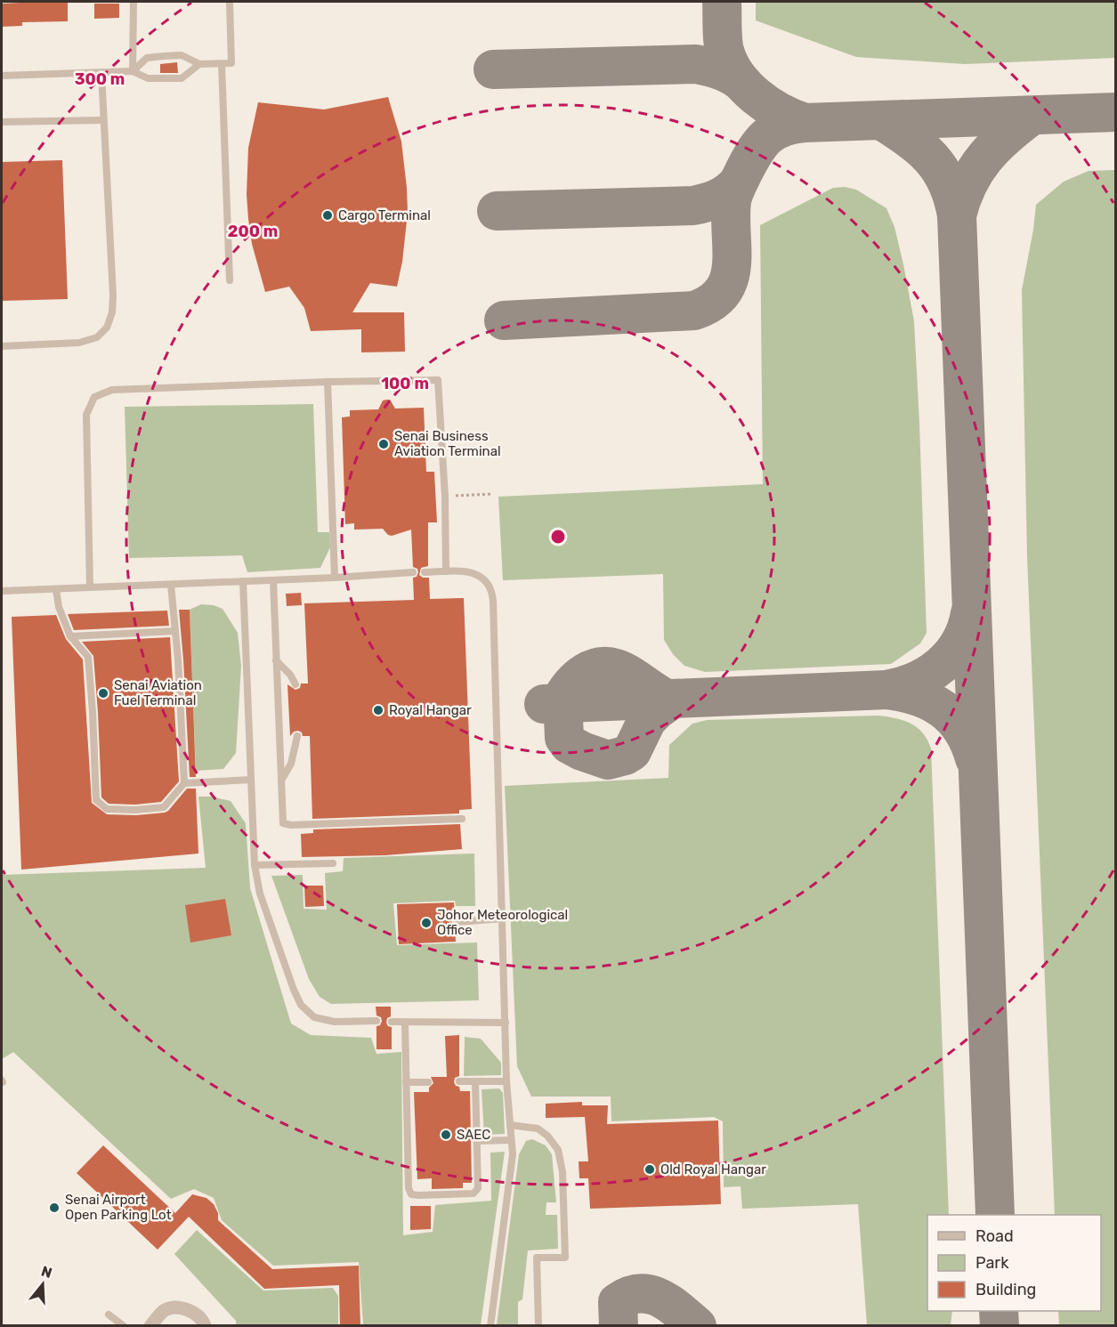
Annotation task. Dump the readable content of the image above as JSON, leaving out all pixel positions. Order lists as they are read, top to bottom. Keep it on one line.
{"places":["Cargo Terminal","Senai Business Aviation Terminal","Senai Aviation Fuel Terminal","Royal Hangar","Johor Meteorological Office","SAEC","Old Royal Hangar","Senai Airport Open Parking Lot"],"legend":["Road","Park","Building"],"north":"top","rings":["300 m","200 m","100 m"]}
